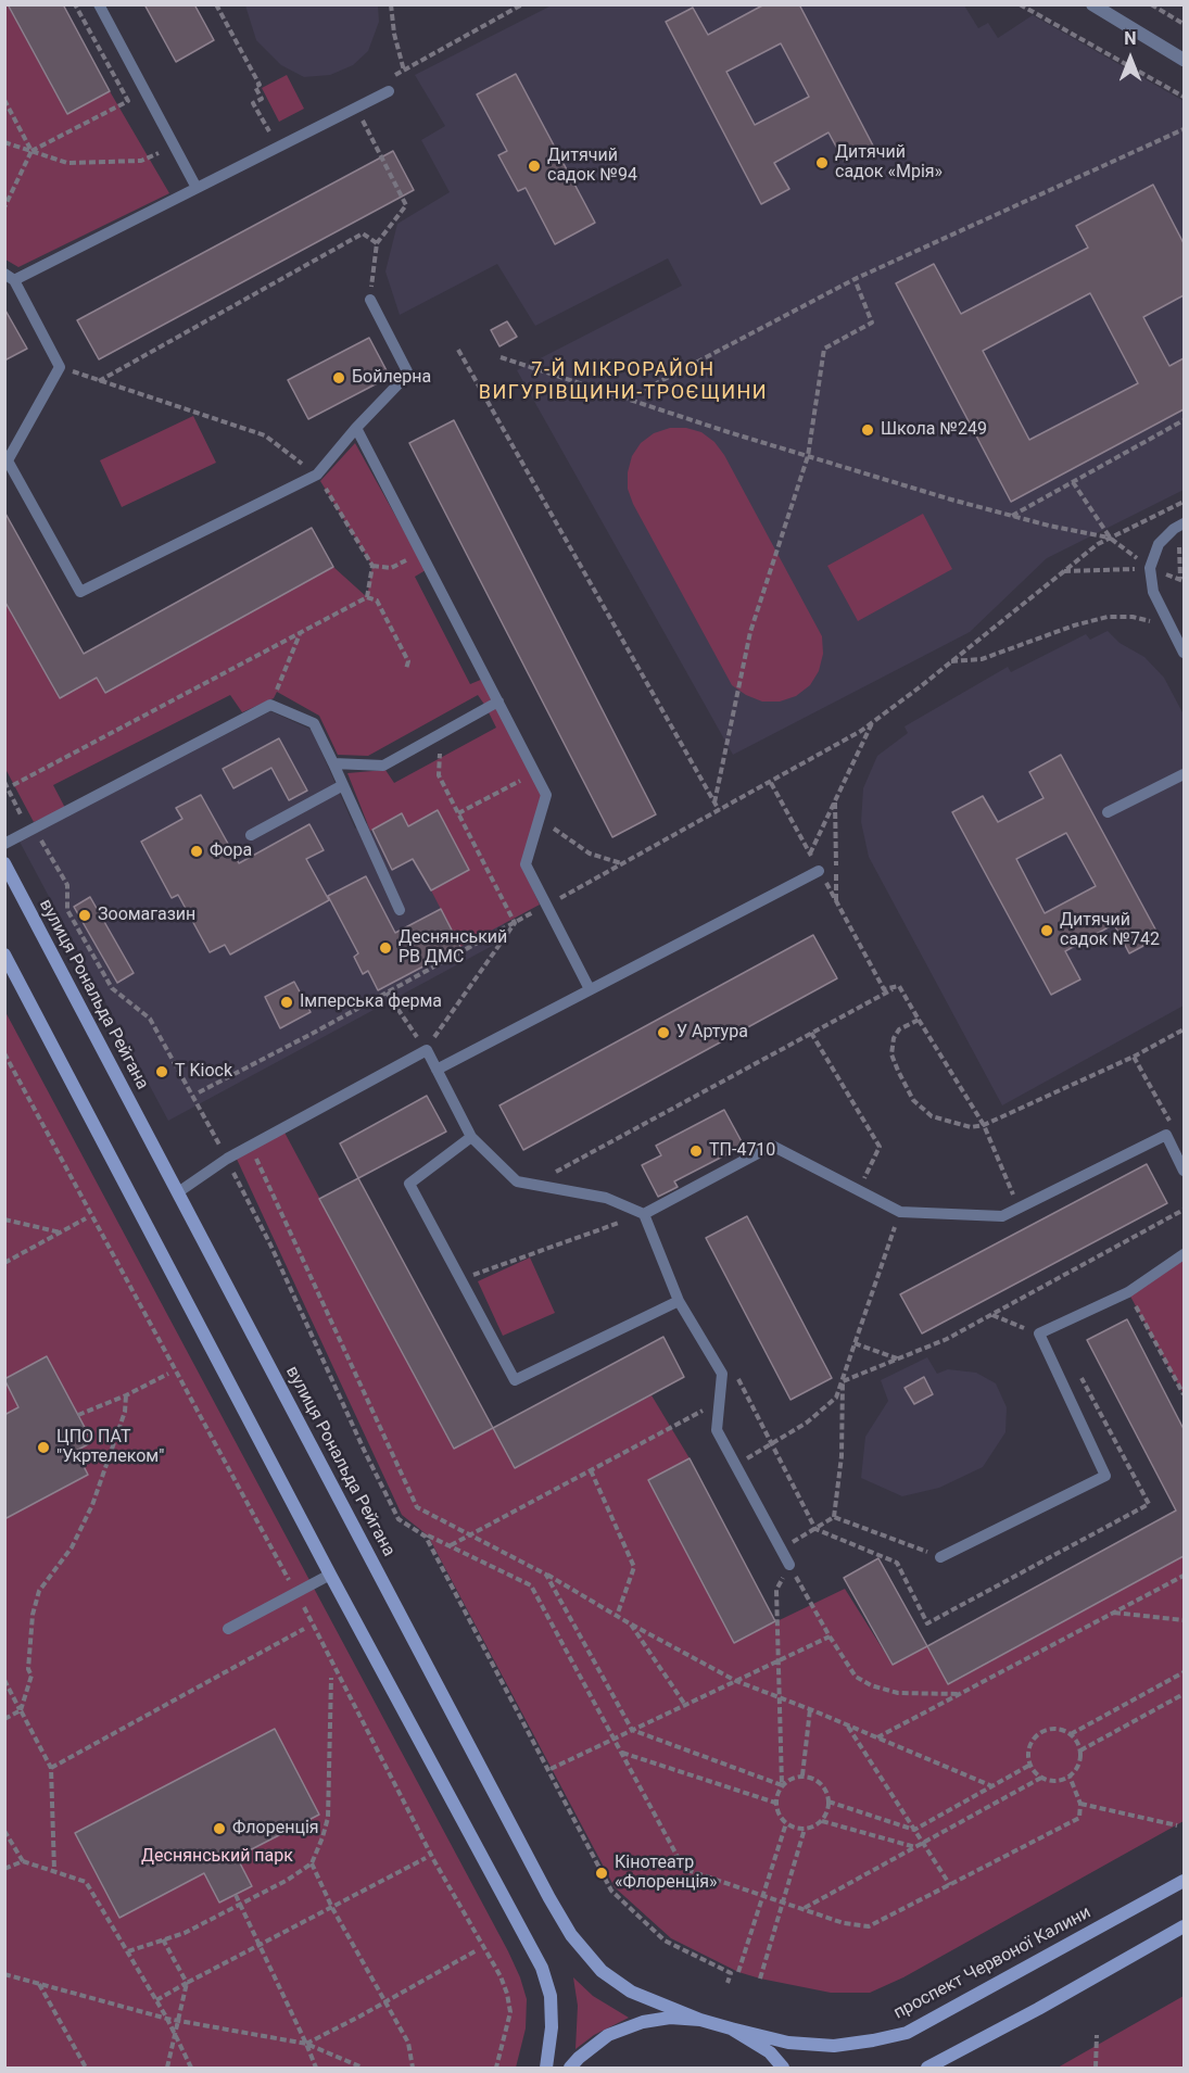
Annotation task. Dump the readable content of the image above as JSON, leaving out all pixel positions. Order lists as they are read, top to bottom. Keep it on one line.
{"streets":{"main road":["вулиця Рональда Рейгана","проспект Червоної Калини"]},"districts":["7-Й МІКРОРАЙОН ВИГУРІВЩИНИ-ТРОЄЩИНИ"],"parks":["Деснянський парк"],"places":["Дитячий садок «Мрія»","Дитячий садок №94","Бойлерна","Школа №249","Фора","Зоомагазин","Дитячий садок №742","Деснянський РВ ДМС","Імперська ферма","У Артура","T Kiock","ТП-4710","ЦПО ПАТ \"Укртелеком\"","Флоренція","Кінотеатр «Флоренція»"],"north":"top"}
